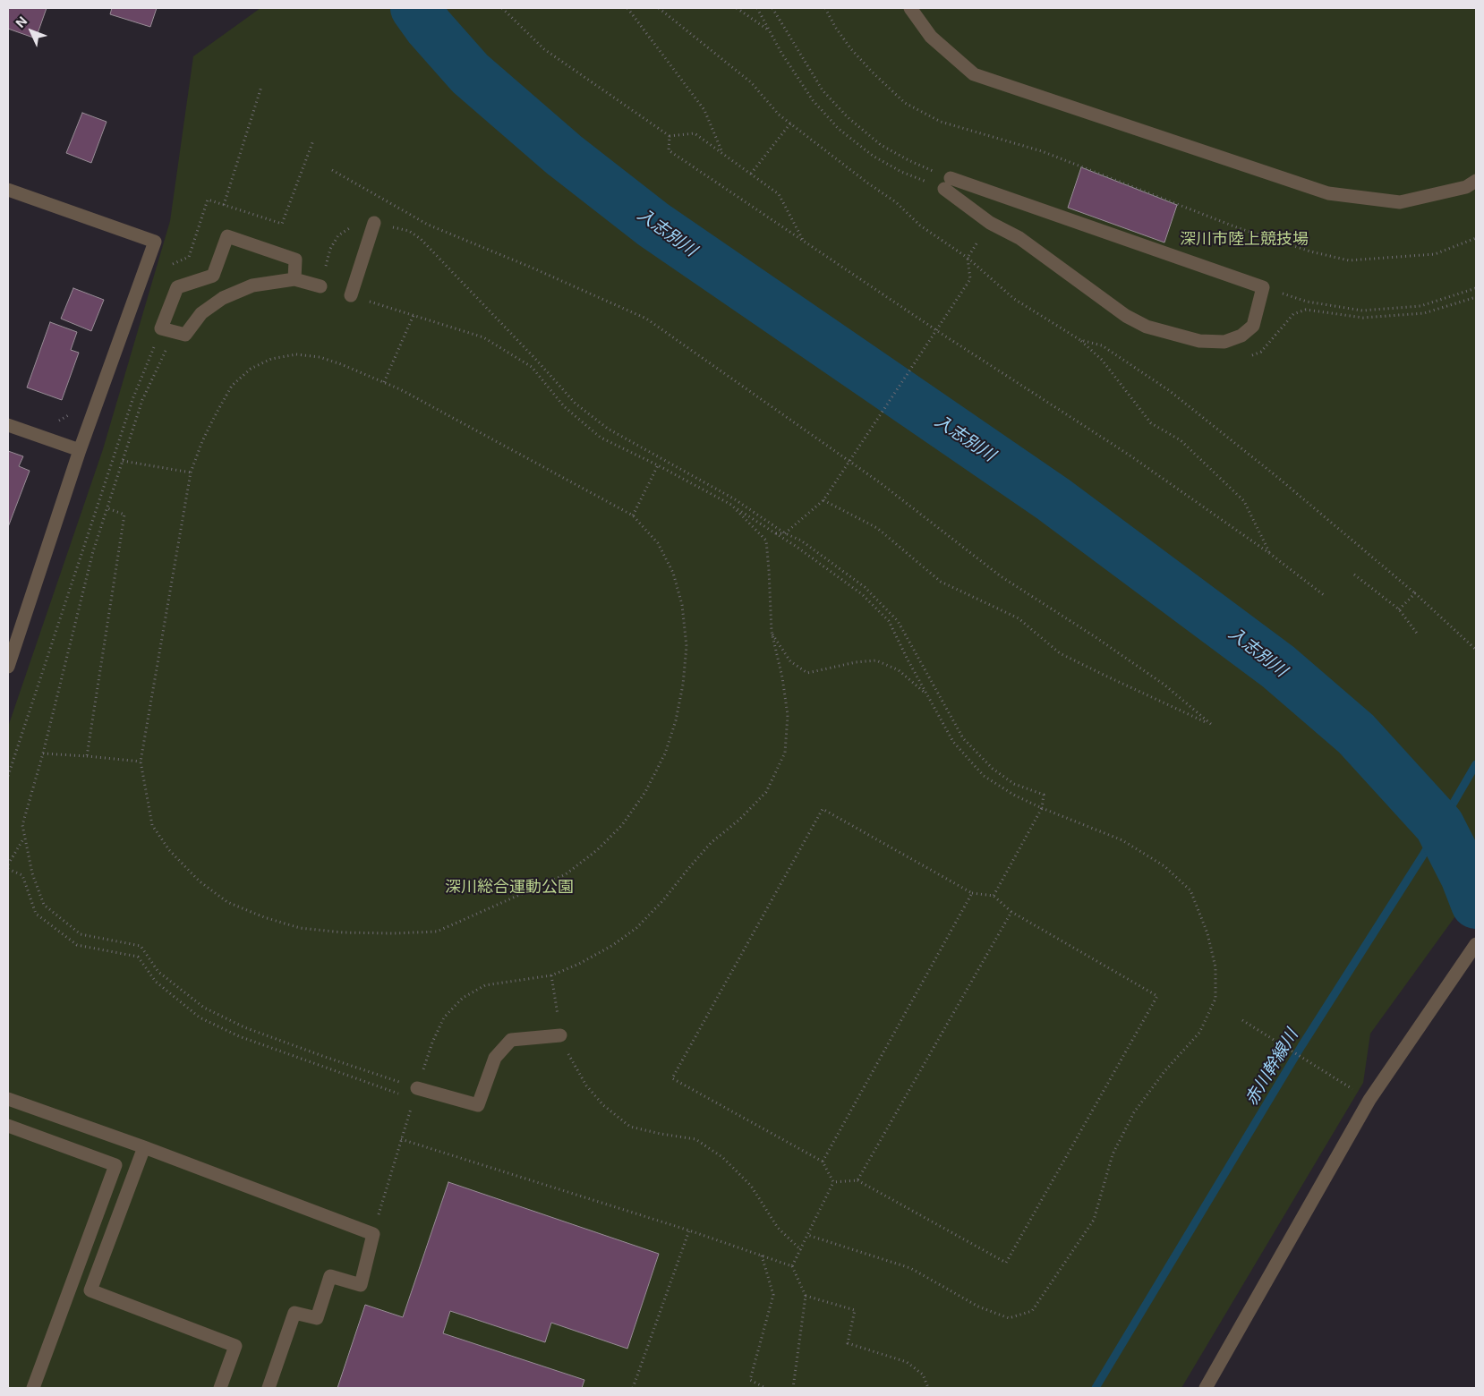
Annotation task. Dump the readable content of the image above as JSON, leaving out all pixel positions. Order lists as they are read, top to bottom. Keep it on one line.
{"water":["入志別川","赤川幹線川"],"parks":["深川市陸上競技場","深川総合運動公園"],"north":"top left"}
